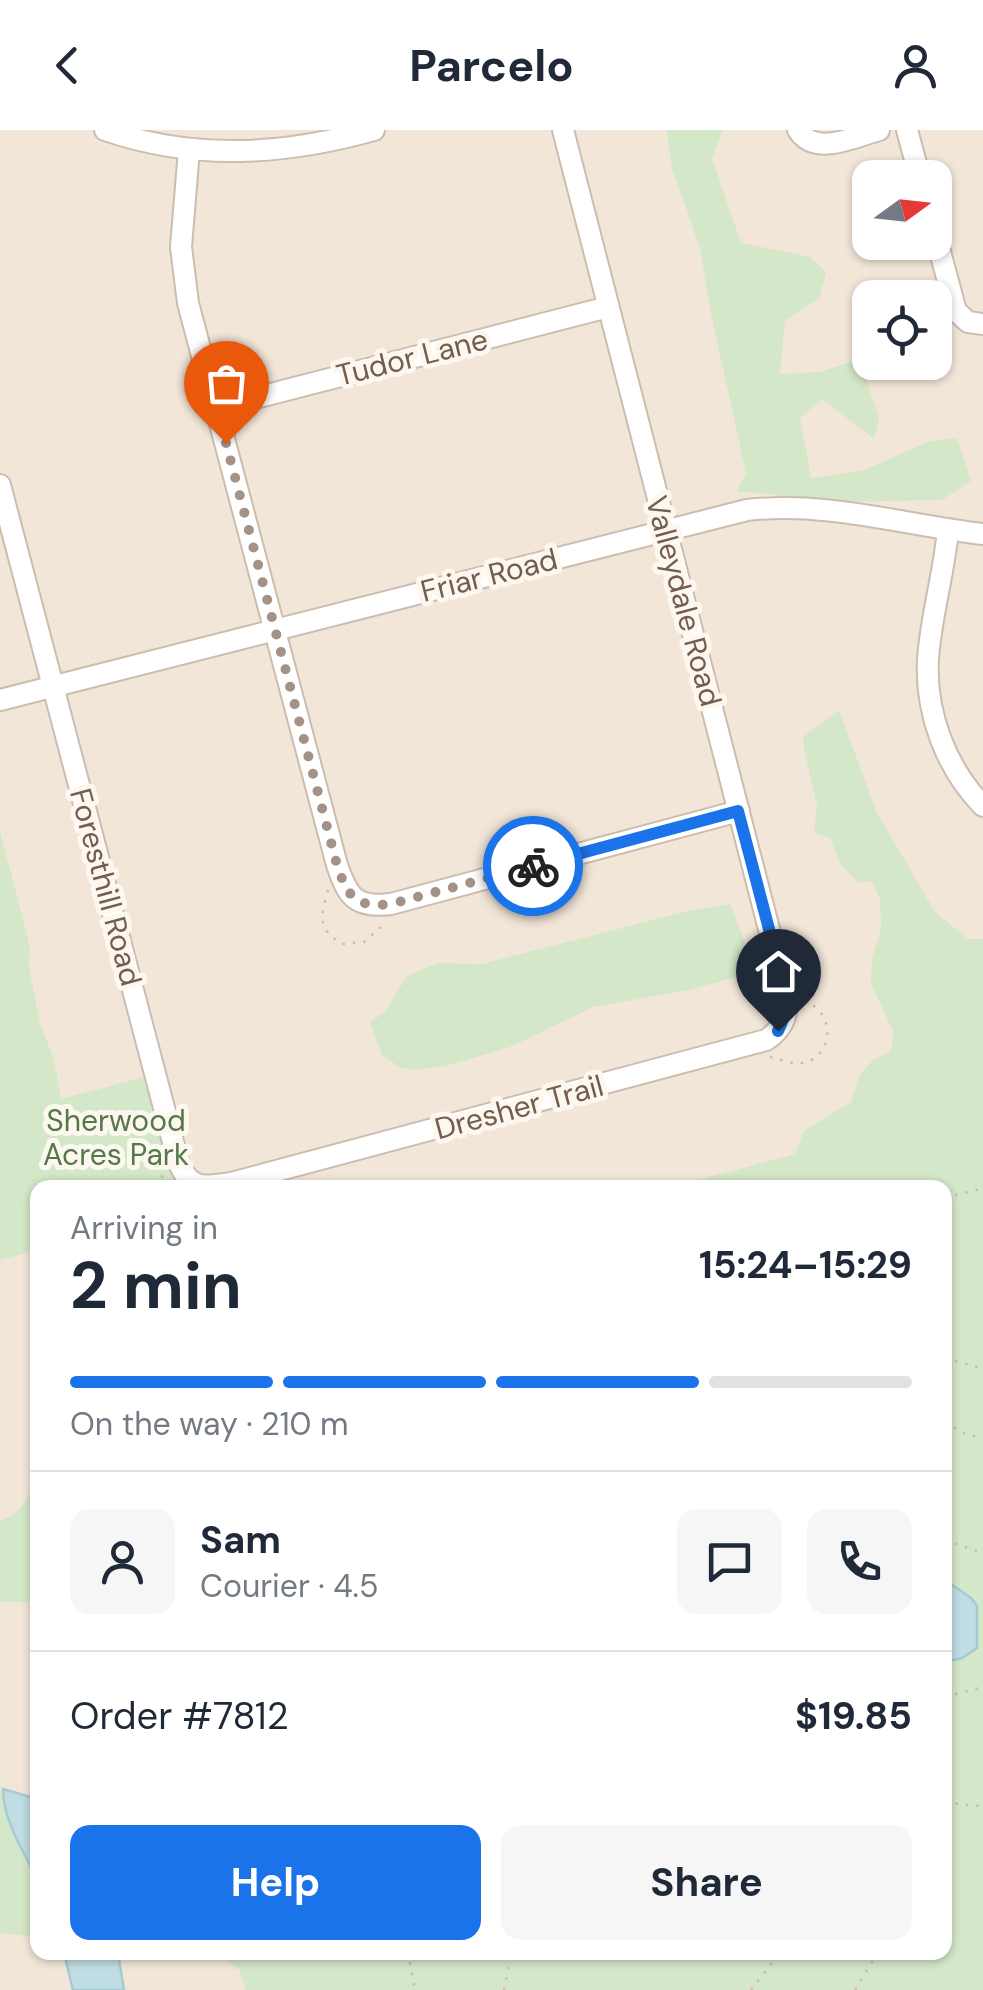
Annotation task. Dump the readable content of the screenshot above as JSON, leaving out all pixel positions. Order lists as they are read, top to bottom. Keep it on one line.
{"streets":{"street":["Tudor Lane","Friar Road","Valleydale Road","Foresthill Road","Dresher Trail"]},"crossings":[["Tudor Lane","Valleydale Road"],["Friar Road","Valleydale Road"],["Friar Road","Foresthill Road"],["Valleydale Road","Dresher Trail"],["Foresthill Road","Dresher Trail"]],"parks":["Sherwood Acres Park"],"north":"right","page":{"header":"Parcelo","heading":["2 min","Arriving in","15:24–15:29"],"panel":["Sam","Courier · 4.5","Order #7812","$19.85"],"bar":"On the way · 210 m","buttons":["Help","Share"]}}
